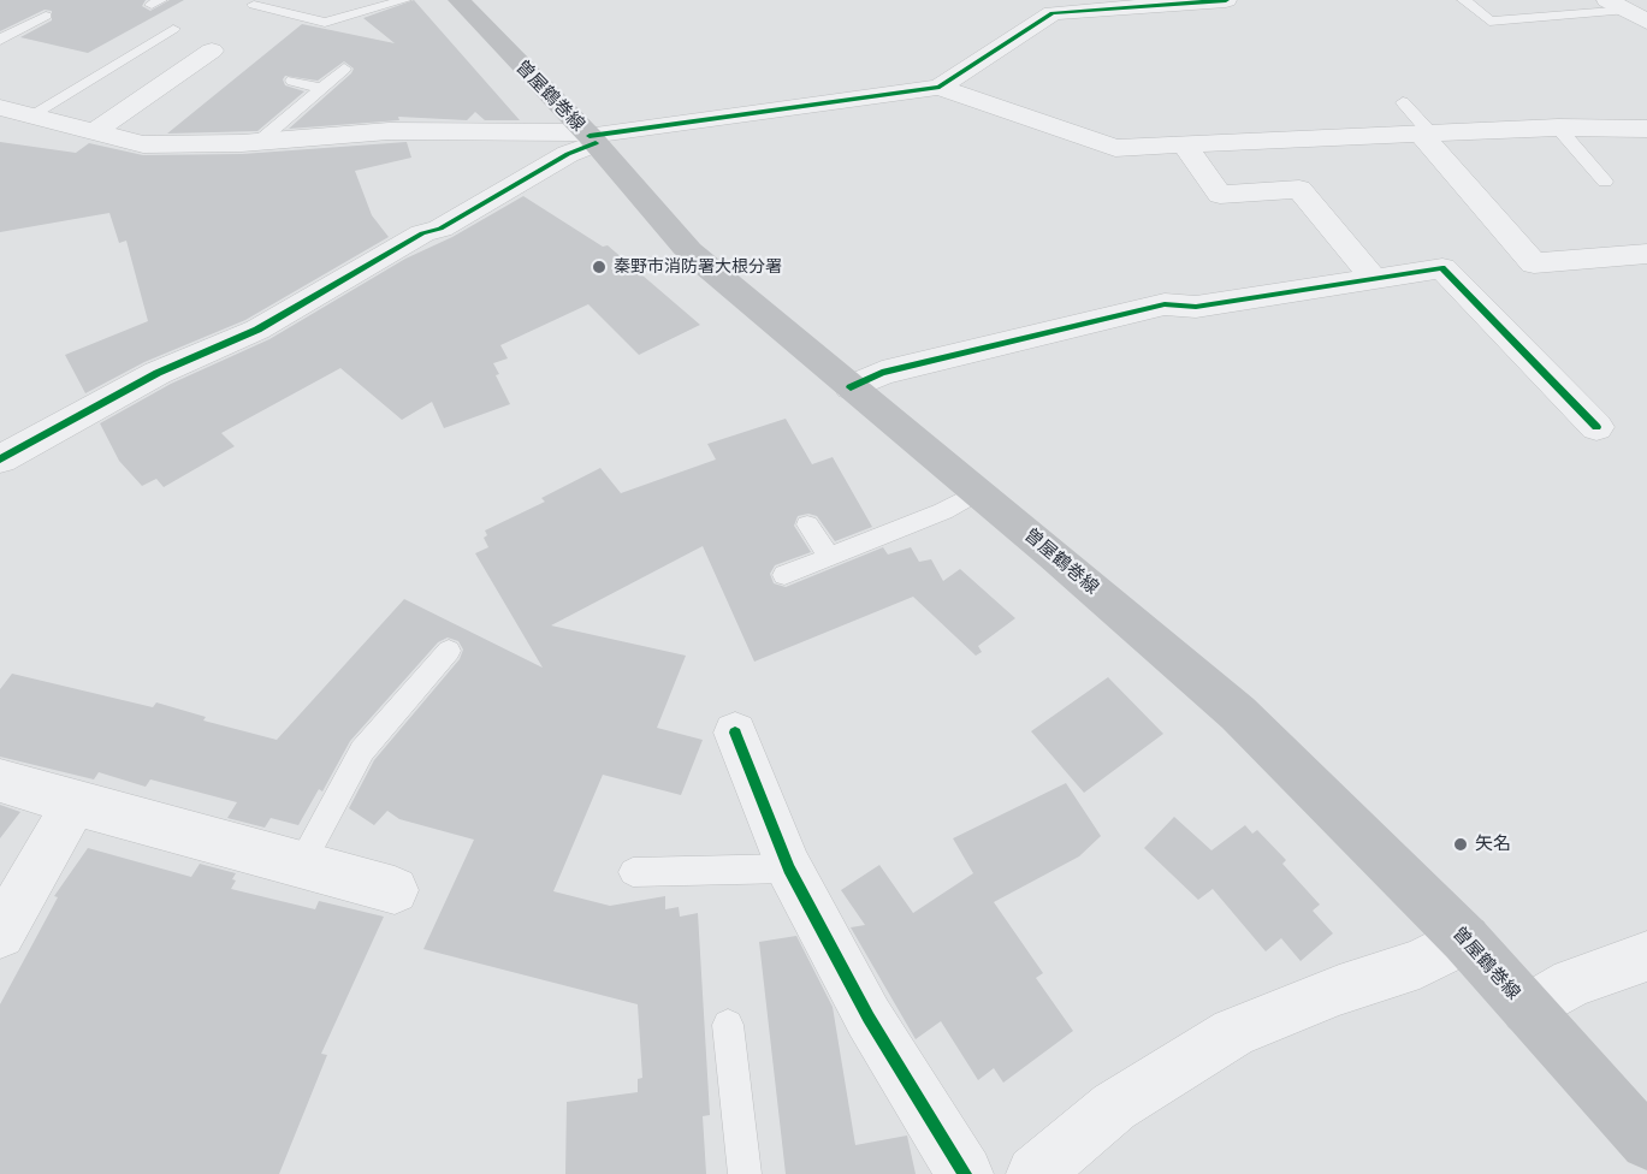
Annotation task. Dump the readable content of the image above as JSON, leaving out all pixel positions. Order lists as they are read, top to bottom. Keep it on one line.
{"streets":{"main road":["曽屋鶴巻線"]},"places":["秦野市消防署大根分署","矢名"]}
